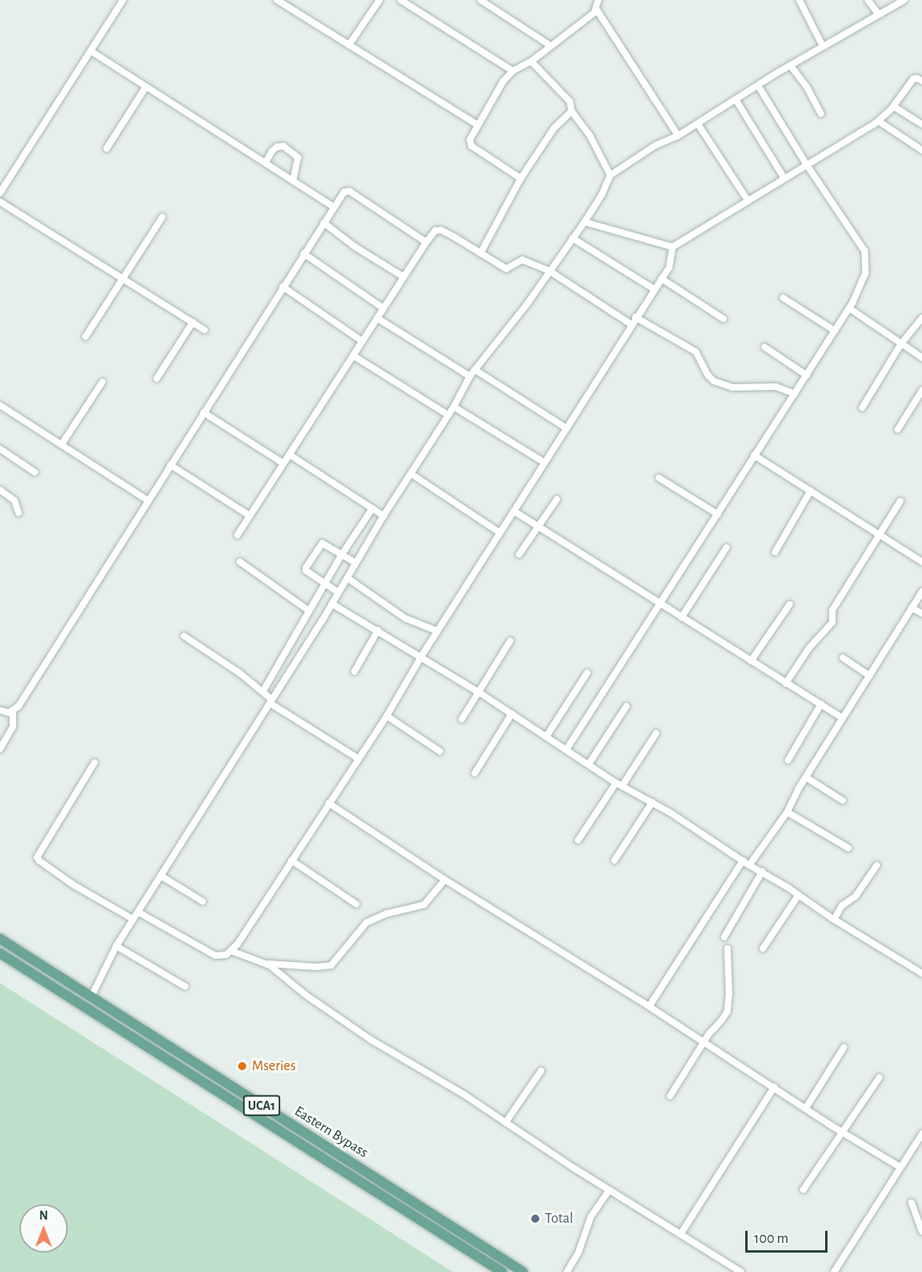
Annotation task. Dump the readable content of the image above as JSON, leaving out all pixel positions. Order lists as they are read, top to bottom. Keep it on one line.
{"streets":{"main road":["UCA1","Eastern Bypass"]},"places":["Mseries","Total"],"scale_bar":"100 m","north":"top"}
